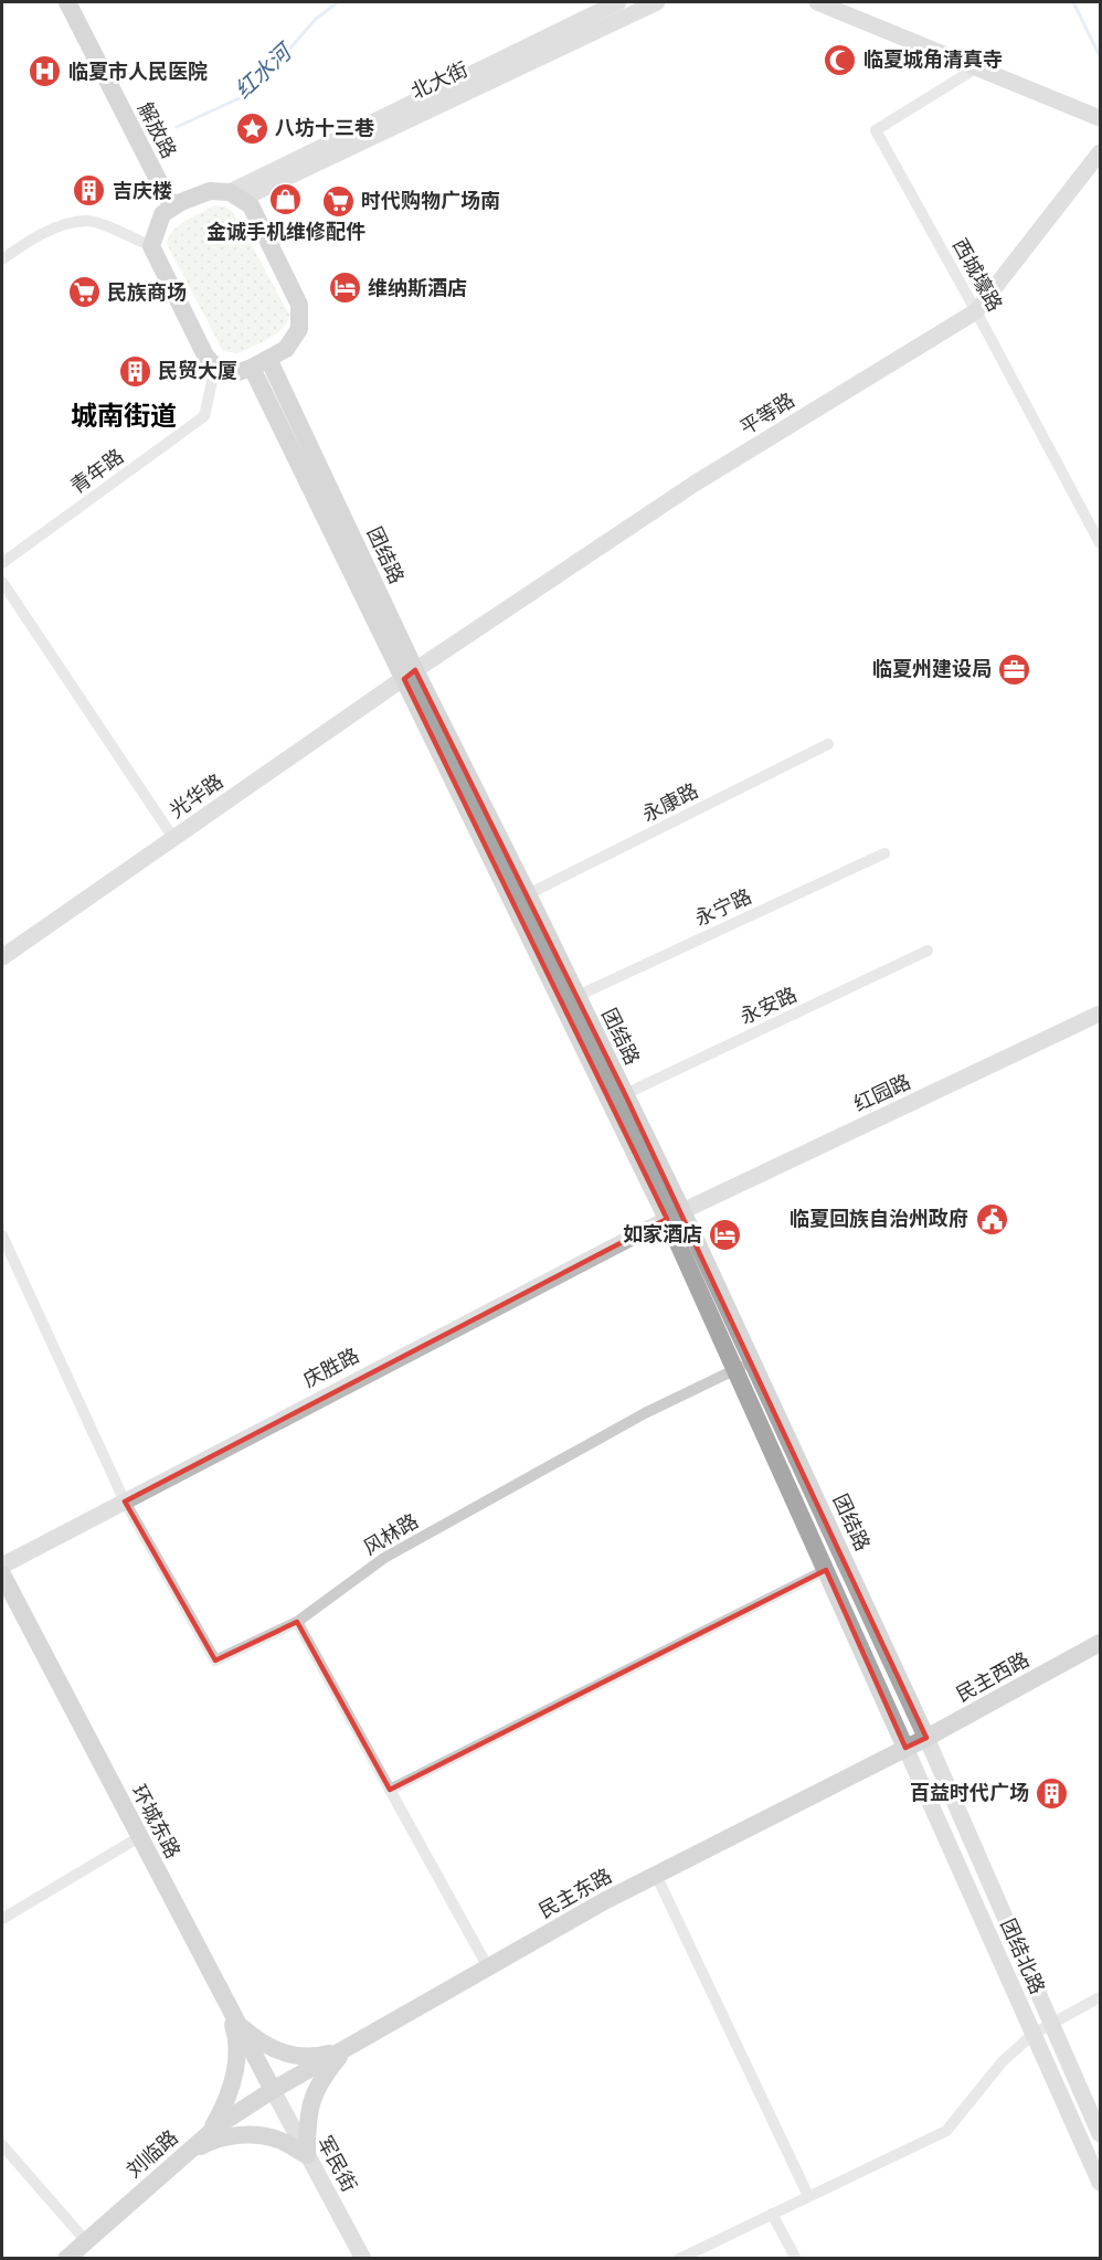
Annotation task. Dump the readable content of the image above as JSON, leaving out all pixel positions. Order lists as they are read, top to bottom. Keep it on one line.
{"streets":{"main road":["北大街","解放路","平等路","团结路","光华路","红园路","庆胜路","民主西路","环城东路","民主东路","团结北路","刘临路","军民街"],"street":["西城壕路","青年路","永康路","永宁路","永安路","风林路"]},"crossings":[["北大街","解放路"],["北大街","青年路"],["北大街","团结路"],["解放路","青年路"],["解放路","团结路"],["西城壕路","平等路"],["平等路","团结路"],["平等路","光华路"],["青年路","团结路"],["团结路","光华路"],["团结路","永康路"],["团结路","永宁路"],["团结路","永安路"],["团结路","红园路"],["团结路","庆胜路"],["团结路","风林路"],["团结路","民主西路"],["团结路","民主东路"],["团结路","团结北路"],["红园路","庆胜路"],["庆胜路","风林路"],["民主西路","民主东路"],["民主西路","团结北路"],["环城东路","民主东路"],["环城东路","刘临路"],["环城东路","军民街"],["民主东路","团结北路"],["民主东路","刘临路"],["民主东路","军民街"],["刘临路","军民街"]],"districts":["城南街道"],"water":["红水河"],"places":{"mosque":["临夏城角清真寺"],"hospital":["临夏市人民医院"],"place":["八坊十三巷"],"building":["吉庆楼","民贸大厦","百益时代广场"],"shop":["金诚手机维修配件"],"supermarket":["时代购物广场南","民族商场"],"hotel":["维纳斯酒店","如家酒店"],"office":["临夏州建设局"],"public building":["临夏回族自治州政府"]}}
